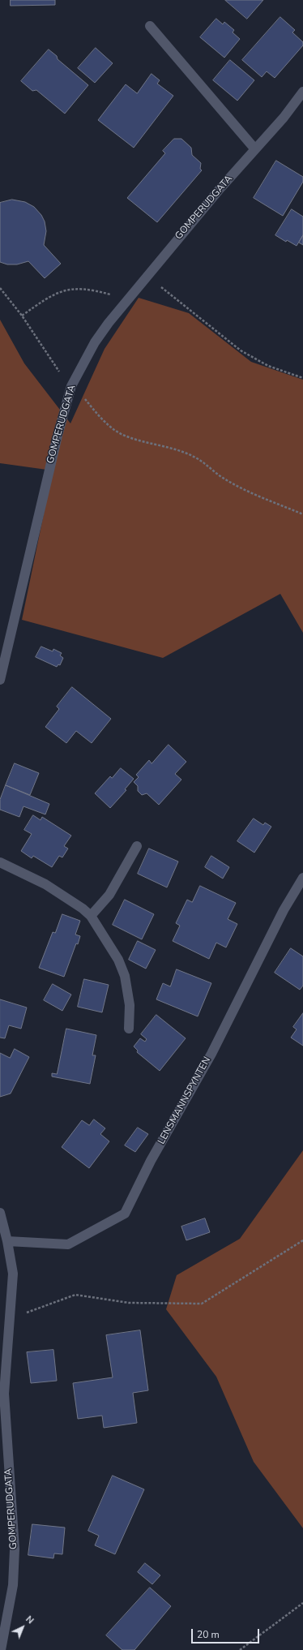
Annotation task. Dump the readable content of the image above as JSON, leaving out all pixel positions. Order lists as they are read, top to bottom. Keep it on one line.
{"streets":{"street":["GOMPERUDGATA","LENSMANNSPYNTEN"]},"crossings":[["GOMPERUDGATA","LENSMANNSPYNTEN"]],"scale_bar":"20 m","north":"top right"}
